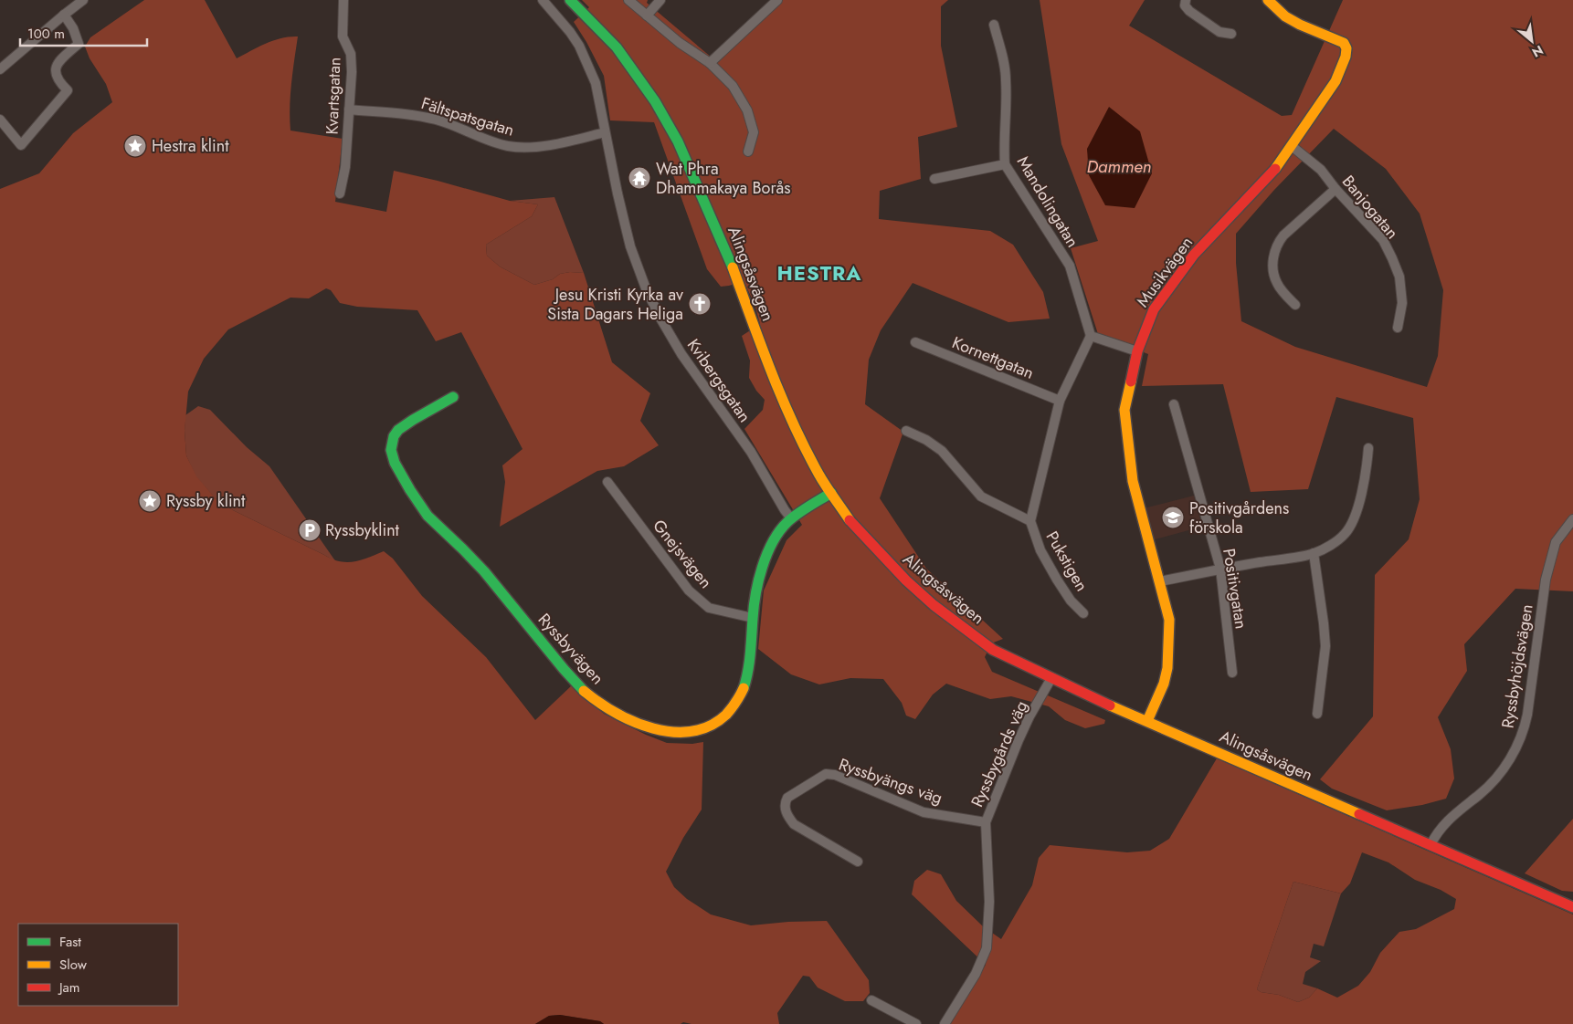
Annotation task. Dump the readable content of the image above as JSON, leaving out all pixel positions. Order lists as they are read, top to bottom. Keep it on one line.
{"streets":{"street":["Kvartsgatan","Fältspatsgatan","Mandolingatan","Banjogatan","Musikvägen","Alingsåsvägen","Kornettgatan","Kvibergsgatan","Gnejsvägen","Pukstigen","Positivgatan","Ryssbyvägen","Ryssbyhöjdsvägen","Ryssbygårds väg","Ryssbyängs väg"]},"crossings":[["Kvartsgatan","Fältspatsgatan"],["Fältspatsgatan","Kvibergsgatan"],["Banjogatan","Musikvägen"],["Musikvägen","Alingsåsvägen"],["Alingsåsvägen","Ryssbyvägen"],["Alingsåsvägen","Ryssbyhöjdsvägen"],["Alingsåsvägen","Ryssbygårds väg"],["Kvibergsgatan","Ryssbyvägen"],["Gnejsvägen","Ryssbyvägen"],["Ryssbygårds väg","Ryssbyängs väg"]],"districts":["HESTRA"],"water":["Dammen"],"places":{"place":["Hestra klint","Ryssby klint"],"temple":["Wat Phra Dhammakaya Borås"],"church":["Jesu Kristi Kyrka av Sista Dagars Heliga"],"school or university":["Positivgårdens förskola"],"parking":["Ryssbyklint"]},"legend":["Fast","Slow","Jam"],"scale_bar":"100 m","north":"bottom right"}
